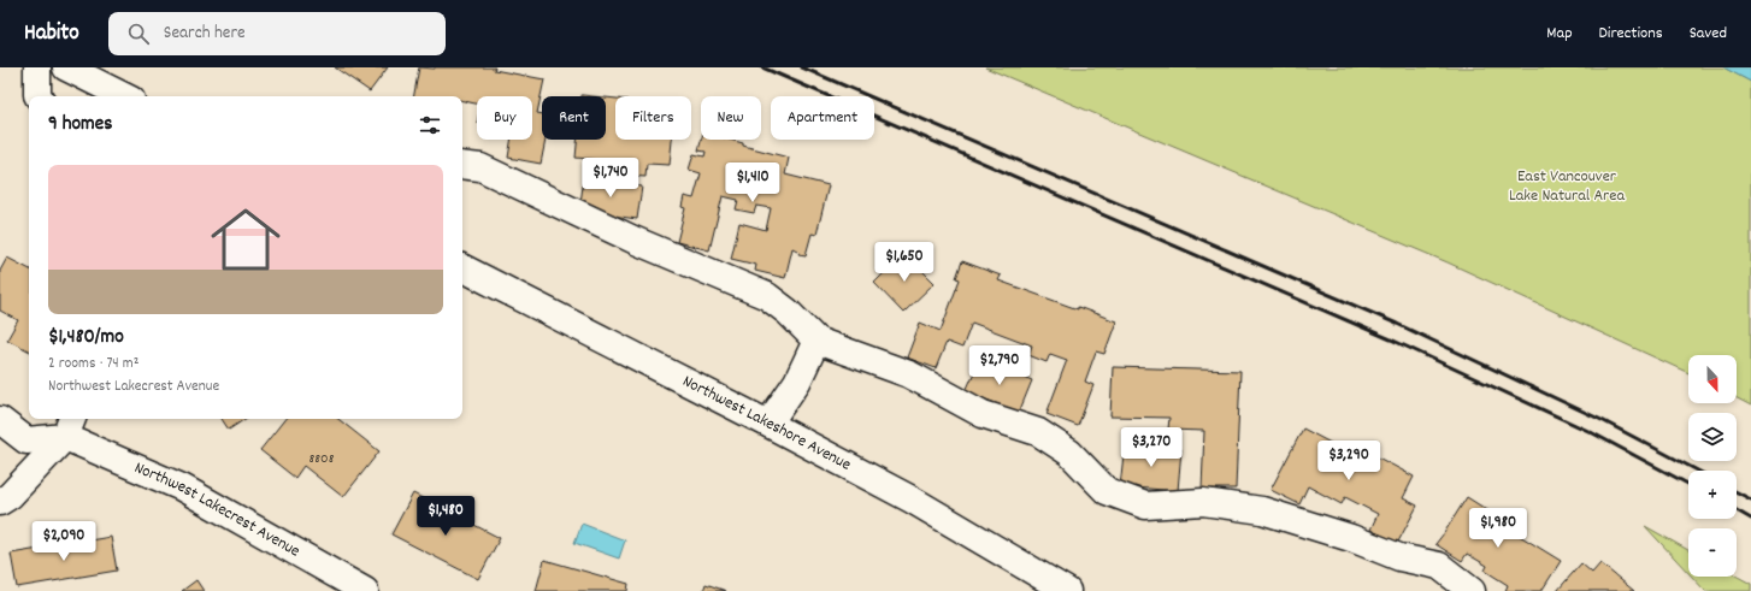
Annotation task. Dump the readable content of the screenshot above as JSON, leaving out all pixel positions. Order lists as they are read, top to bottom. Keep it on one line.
{"streets":{"street":["Northwest Lakeshore Avenue","Northwest Lakecrest Avenue"]},"parks":["East Vancouver Lake Natural Area"],"house_numbers":["8808"],"north":"bottom","page":{"header":"Habito","search":"Search here","nav":["Map","Directions","Saved"],"chip":["Buy","Rent","Filters","New","Apartment"],"heading":"9 homes","list":[{"name":"$1,480/mo","note":"2 rooms · 74 m² · Northwest Lakecrest Avenue"}],"price":["$1,740","$1,410","$1,650","$2,790","$3,270","$3,290","$1,480","$1,980","$2,090"],"map_buttons":["+","−"]}}
